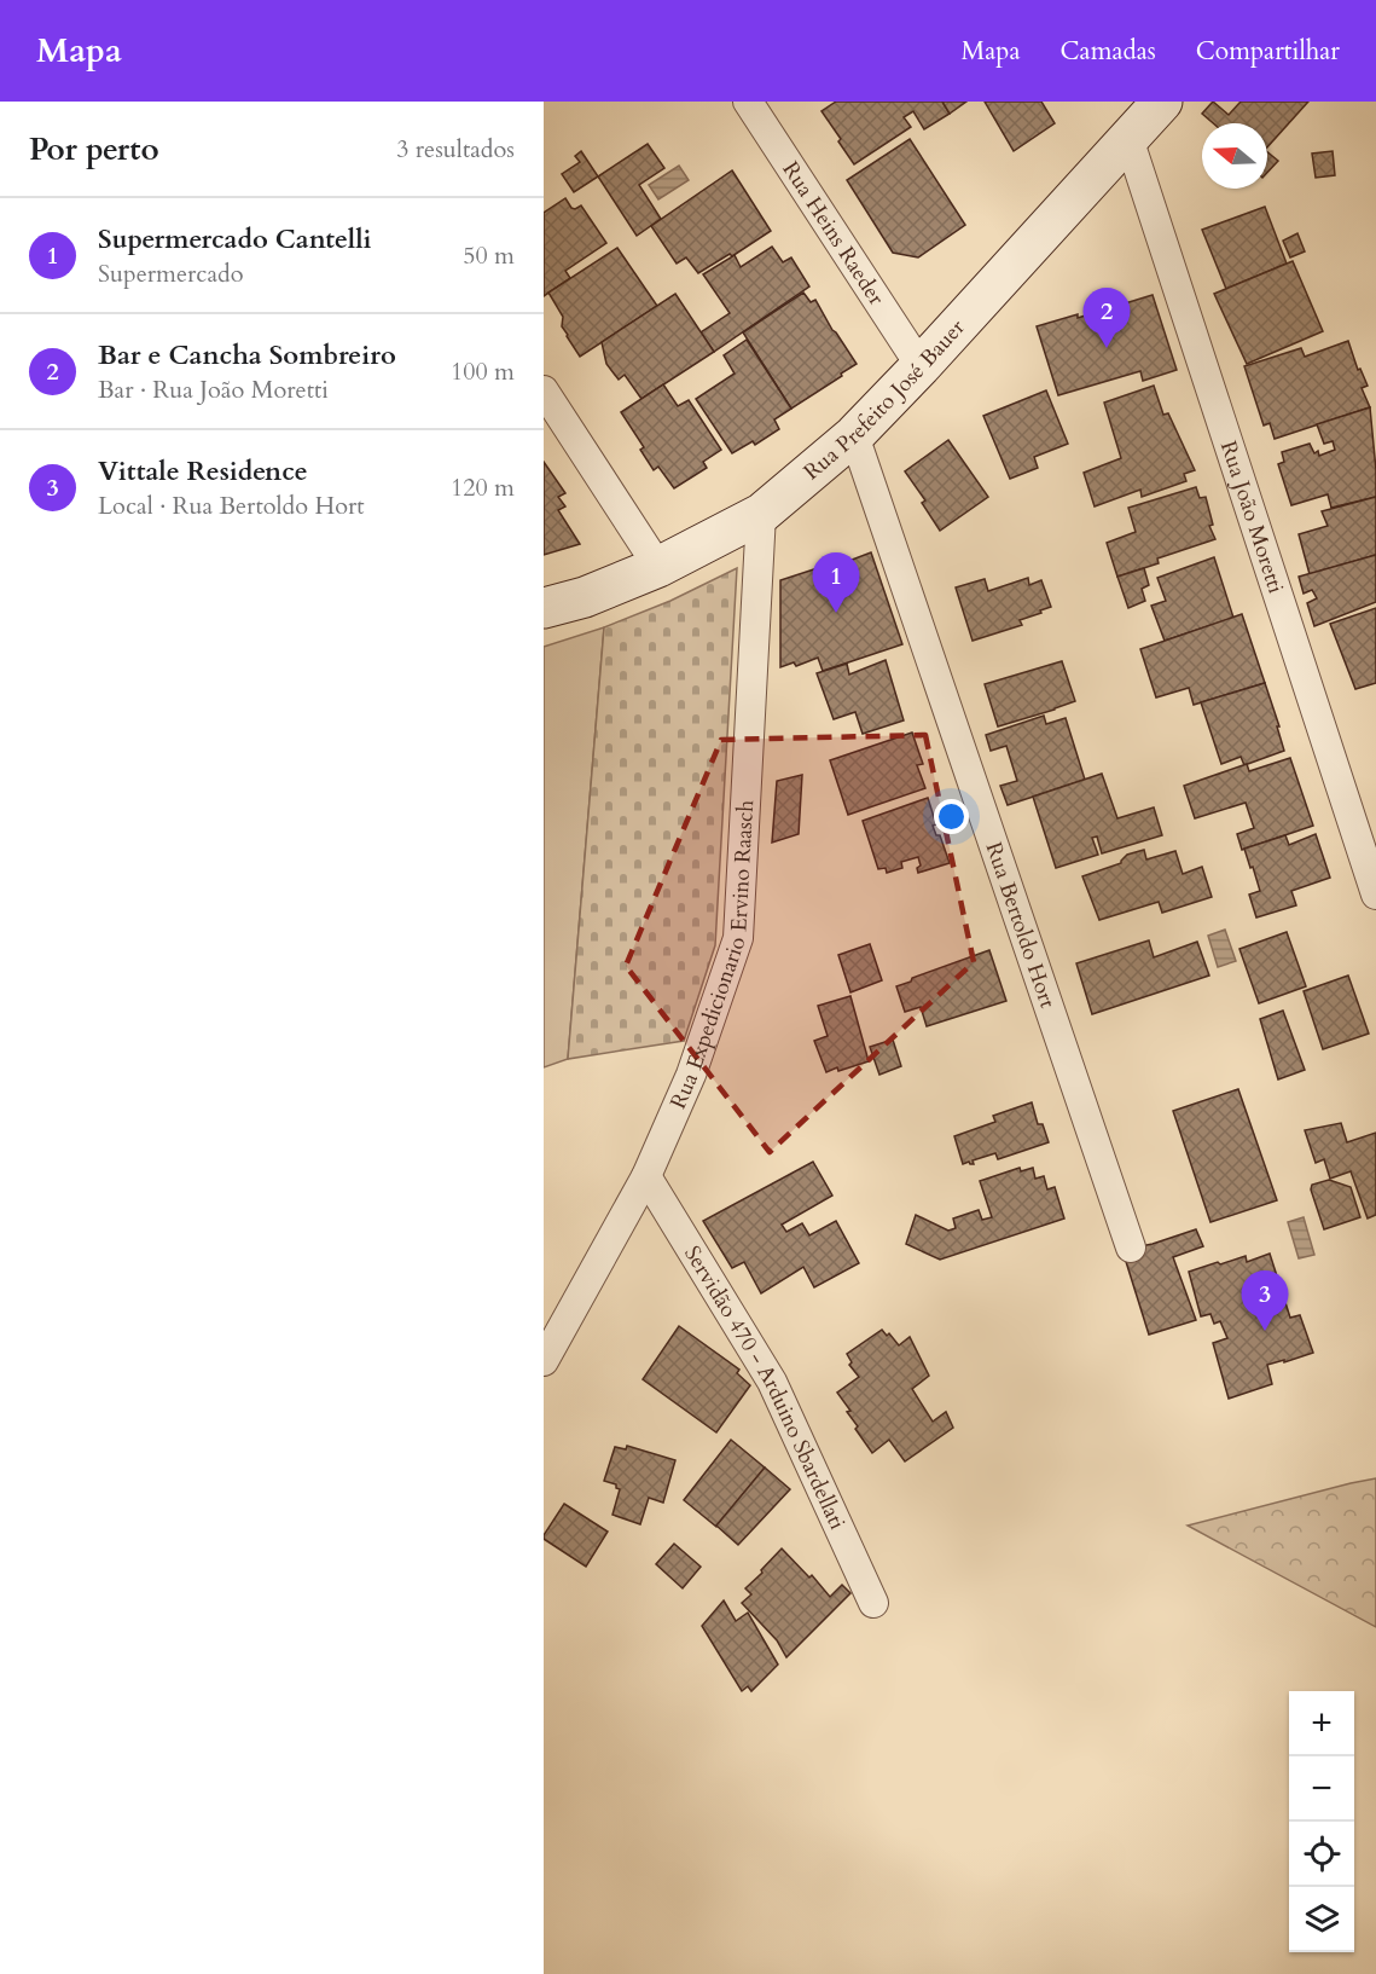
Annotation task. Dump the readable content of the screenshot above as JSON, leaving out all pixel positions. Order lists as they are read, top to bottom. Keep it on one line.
{"streets":{"street":["Rua Heins Raeder","Rua Prefeito José Bauer","Rua João Moretti","Rua Bertoldo Hort","Rua Expedicionario Ervino Raasch","Servidão 470 - Arduino Sbardellati"]},"crossings":[["Rua Heins Raeder","Rua Prefeito José Bauer"],["Rua Prefeito José Bauer","Rua João Moretti"],["Rua Prefeito José Bauer","Rua Bertoldo Hort"],["Rua Prefeito José Bauer","Rua Expedicionario Ervino Raasch"],["Rua Expedicionario Ervino Raasch","Servidão 470 - Arduino Sbardellati"]],"north":"left","page":{"header":"Mapa","nav":["Mapa","Camadas","Compartilhar"],"heading":["Por perto","3 resultados"],"list":[{"mark":"1","name":"Supermercado Cantelli","note":"Supermercado","value":"50 m"},{"mark":"2","name":"Bar e Cancha Sombreiro","note":"Bar · Rua João Moretti","value":"100 m"},{"mark":"3","name":"Vittale Residence","note":"Local · Rua Bertoldo Hort","value":"120 m"}],"pins":["2","1","3"],"map_buttons":["+","−"]}}
